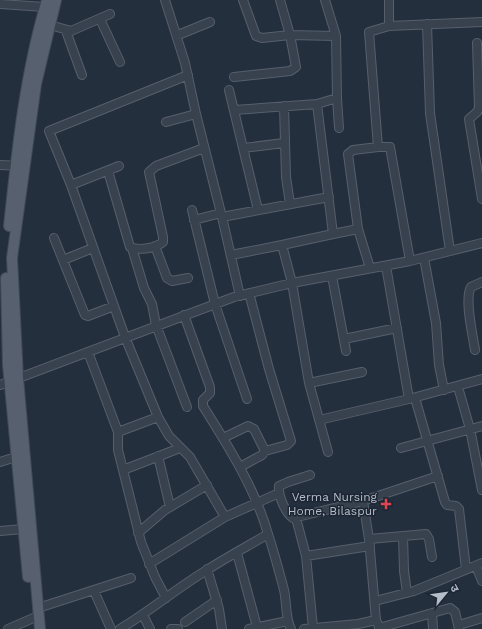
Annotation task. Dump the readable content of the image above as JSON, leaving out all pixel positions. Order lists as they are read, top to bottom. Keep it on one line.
{"places":{"health":["Verma Nursing Home, Bilaspur"]},"north":"top right"}
